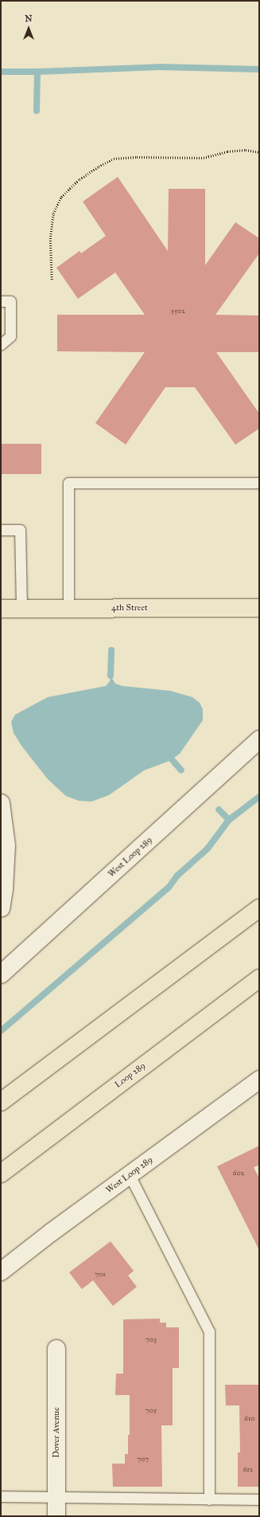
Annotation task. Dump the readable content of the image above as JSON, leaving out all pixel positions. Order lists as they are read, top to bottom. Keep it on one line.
{"streets":{"main road":["4th Street","West Loop 289","Loop 289","Dover Avenue"]},"house_numbers":["5502","602","701","703","705","610","707","612"],"north":"top"}
